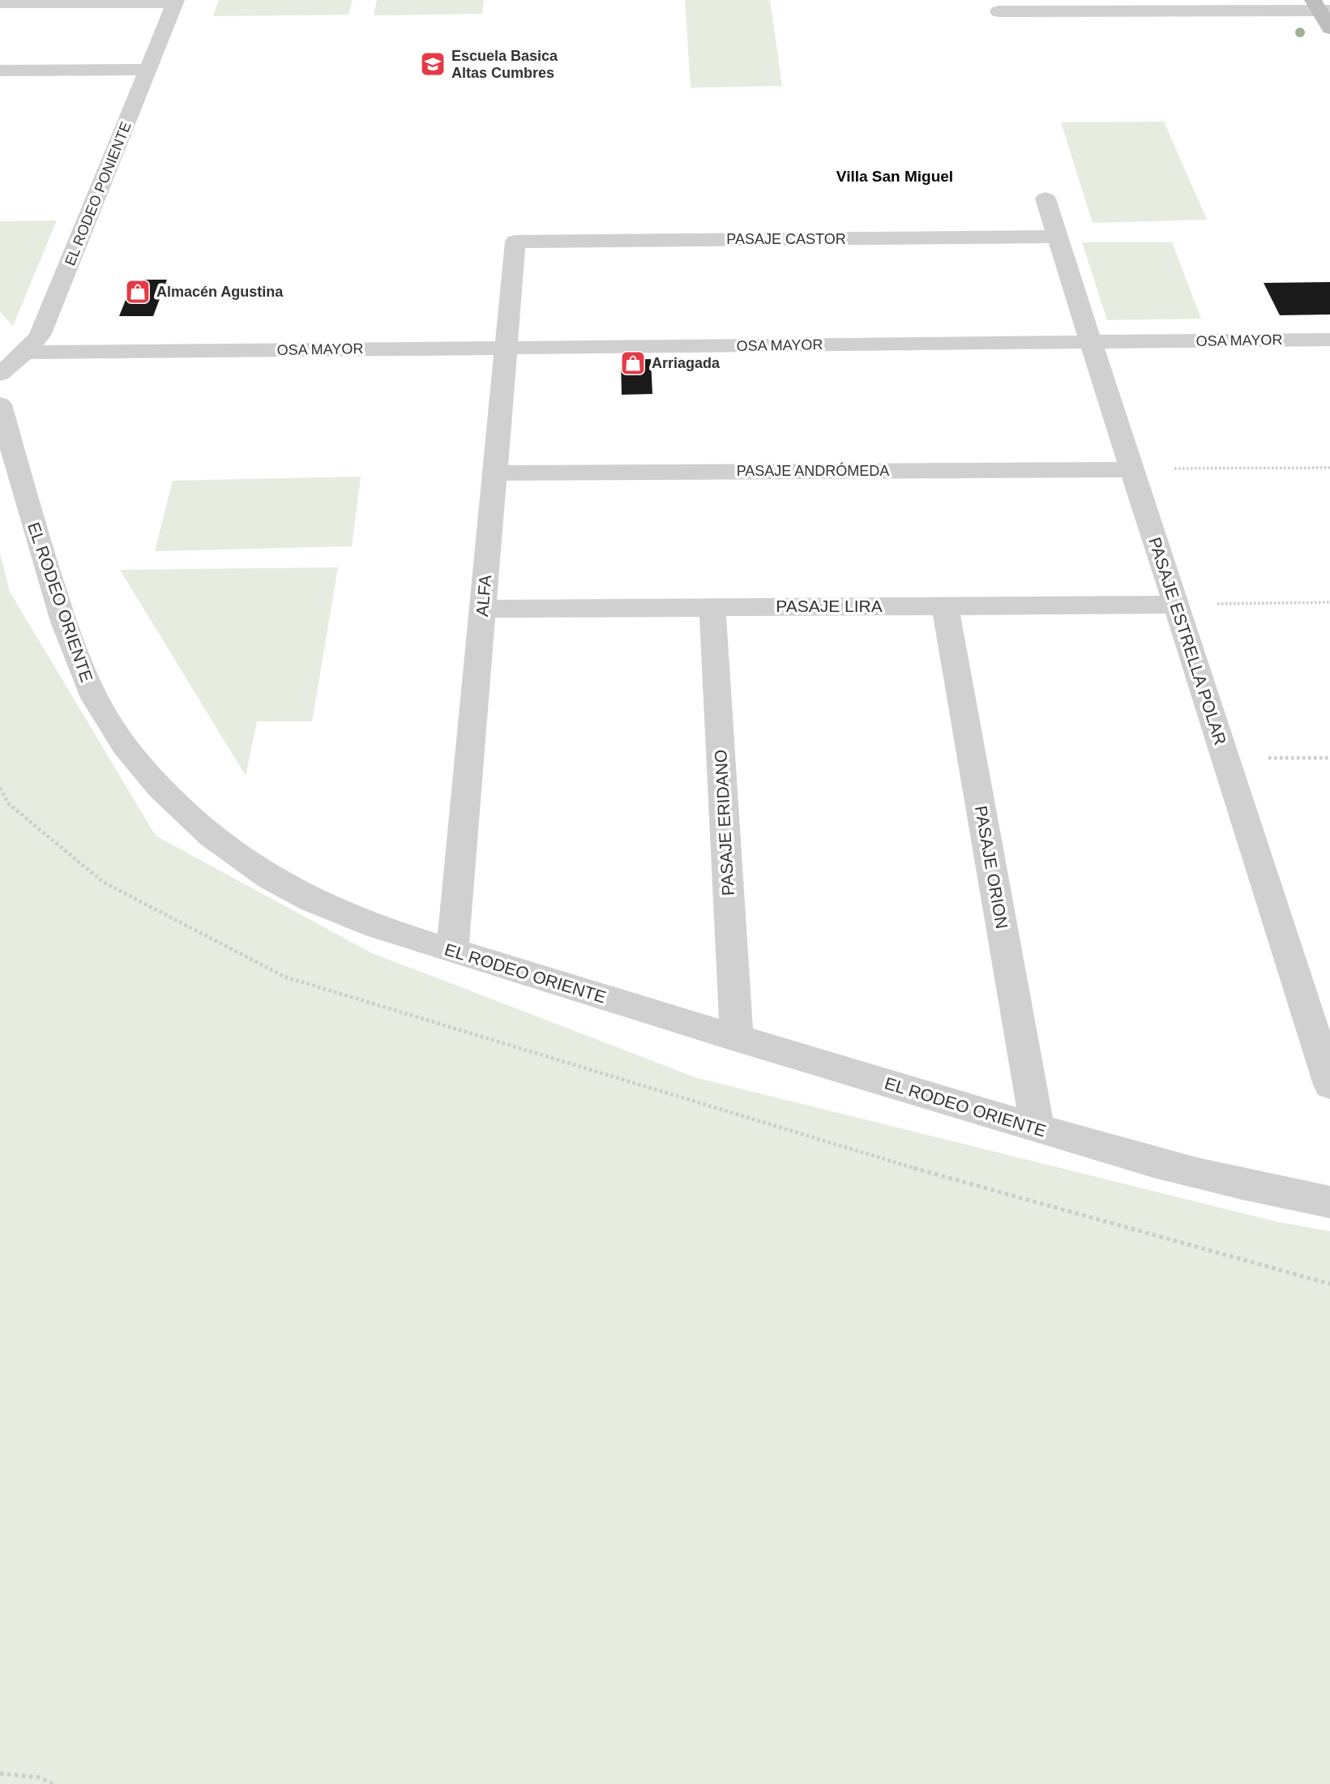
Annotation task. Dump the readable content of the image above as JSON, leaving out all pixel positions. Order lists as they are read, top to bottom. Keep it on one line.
{"streets":{"street":["EL RODEO PONIENTE","PASAJE CASTOR","OSA MAYOR","PASAJE ANDRÓMEDA","ALFA","EL RODEO ORIENTE","PASAJE LIRA","PASAJE ESTRELLA POLAR","PASAJE ERIDANO","PASAJE ORION"]},"crossings":[["EL RODEO PONIENTE","OSA MAYOR"],["PASAJE CASTOR","ALFA"],["PASAJE CASTOR","PASAJE ESTRELLA POLAR"],["OSA MAYOR","ALFA"],["OSA MAYOR","PASAJE ESTRELLA POLAR"],["PASAJE ANDRÓMEDA","ALFA"],["PASAJE ANDRÓMEDA","PASAJE ESTRELLA POLAR"],["ALFA","EL RODEO ORIENTE"],["ALFA","PASAJE LIRA"],["EL RODEO ORIENTE","PASAJE ERIDANO"],["EL RODEO ORIENTE","PASAJE ORION"],["PASAJE LIRA","PASAJE ESTRELLA POLAR"],["PASAJE LIRA","PASAJE ERIDANO"],["PASAJE LIRA","PASAJE ORION"]],"districts":["Villa San Miguel"],"places":{"school or university":["Escuela Basica Altas Cumbres"],"shop":["Almacén Agustina","Arriagada"]}}
